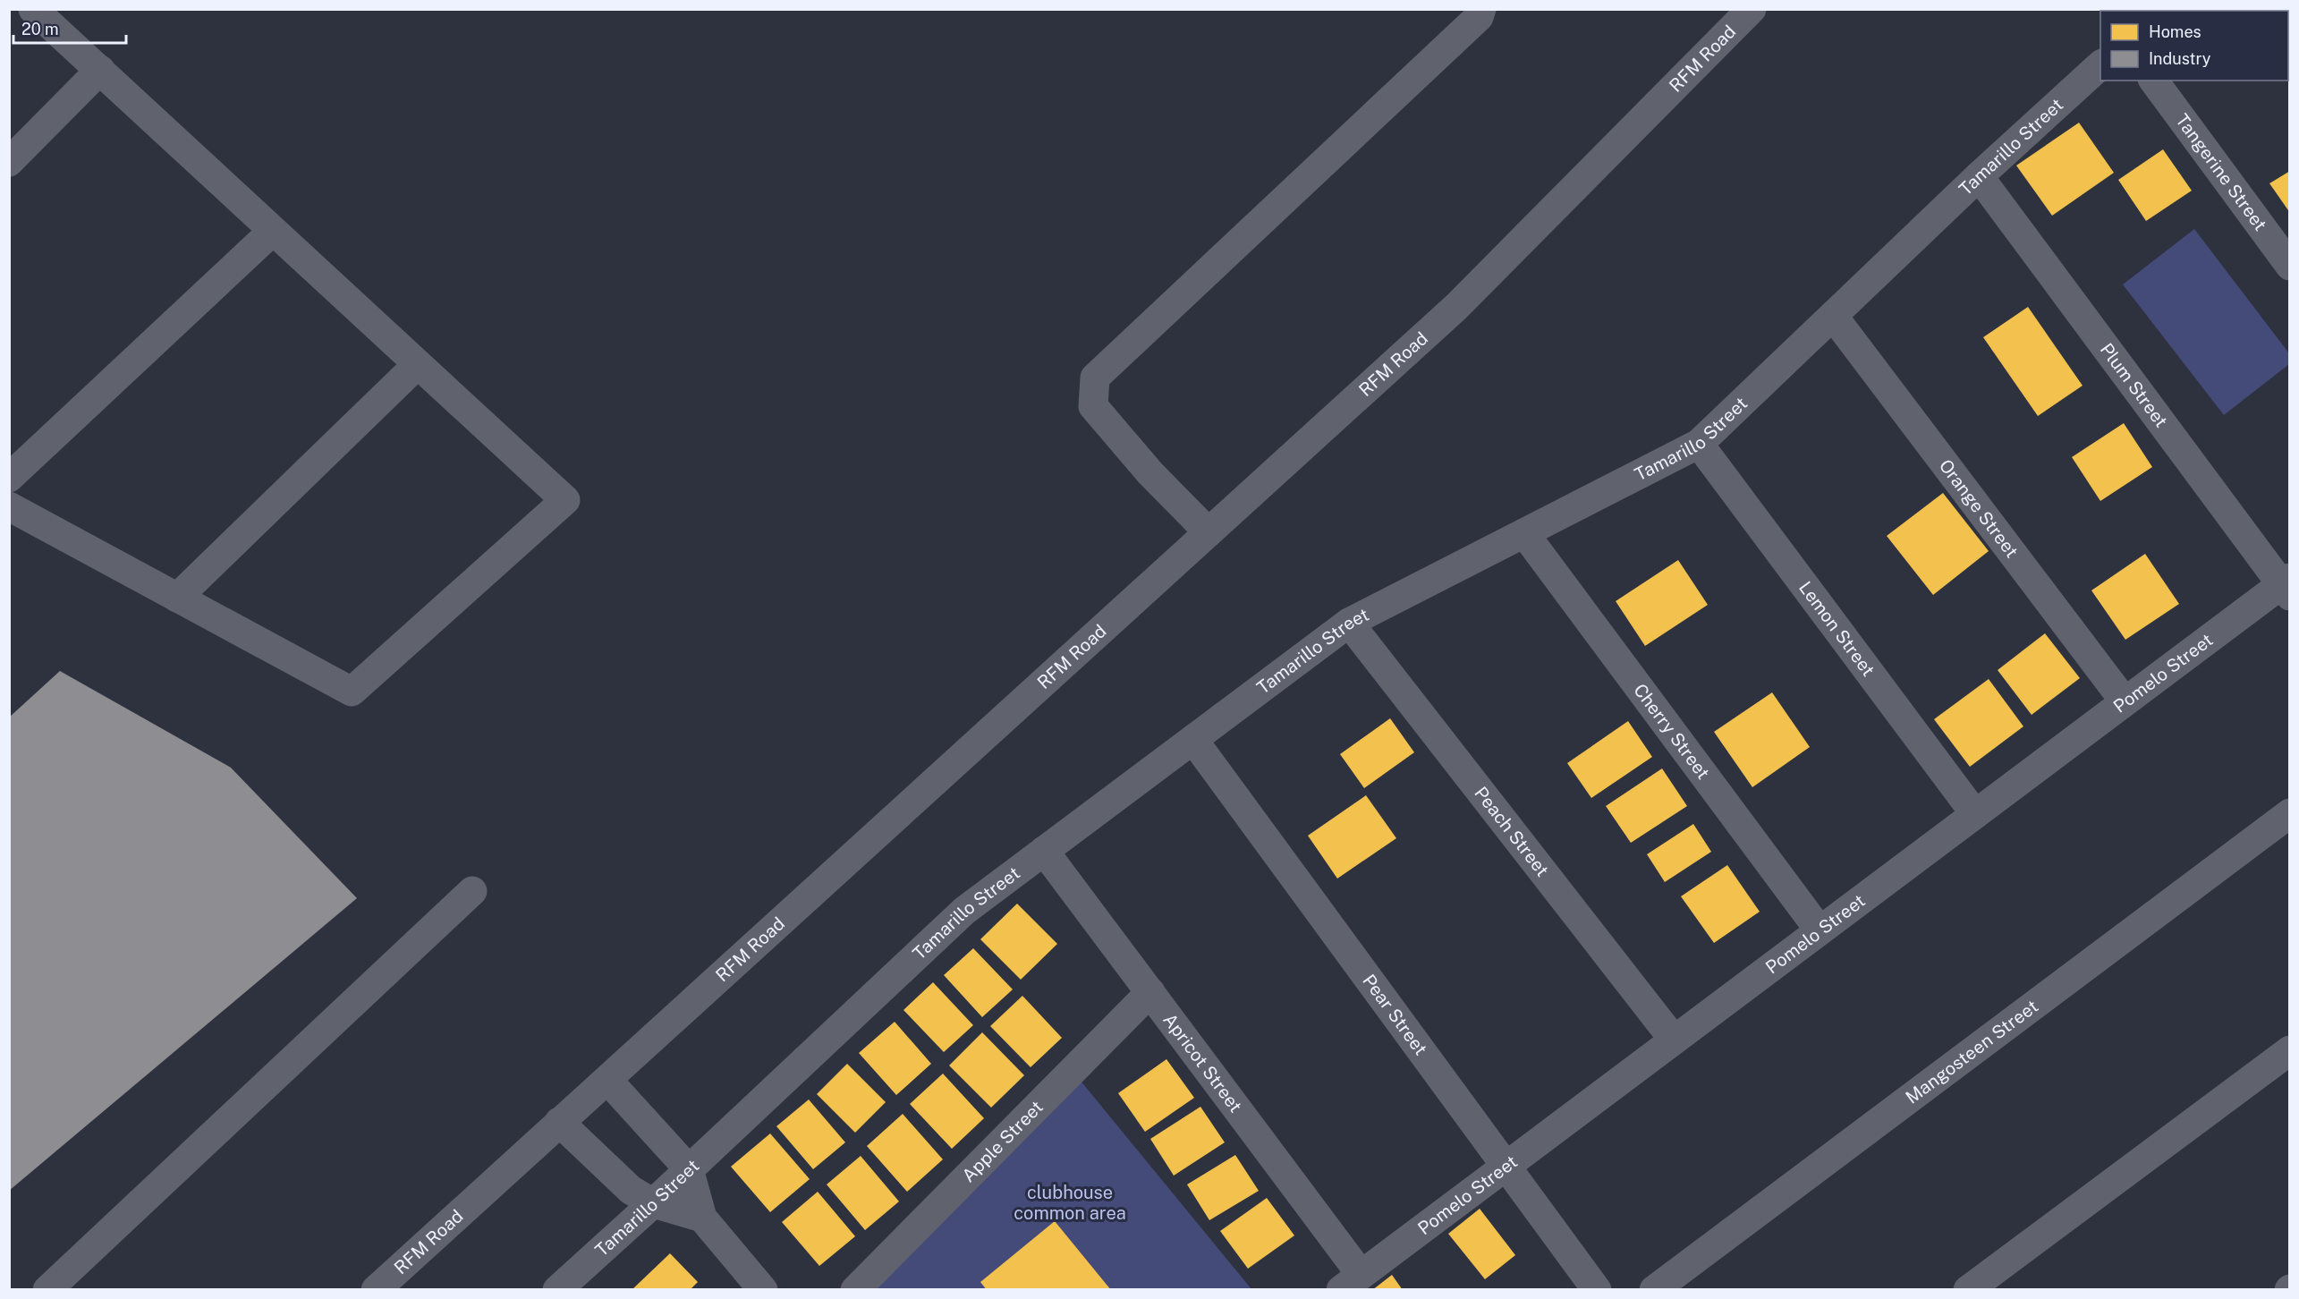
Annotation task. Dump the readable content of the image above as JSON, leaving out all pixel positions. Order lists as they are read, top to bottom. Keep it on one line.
{"streets":{"street":["RFM Road","Tamarillo Street","Tangerine Street","Plum Street","Orange Street","Lemon Street","Pomelo Street","Cherry Street","Peach Street","Pear Street","Mangosteen Street","Apricot Street","Apple Street"]},"crossings":[["Tamarillo Street","Plum Street"],["Tamarillo Street","Orange Street"],["Tamarillo Street","Lemon Street"],["Tamarillo Street","Cherry Street"],["Tamarillo Street","Peach Street"],["Tamarillo Street","Pear Street"],["Tamarillo Street","Apricot Street"],["Plum Street","Pomelo Street"],["Orange Street","Pomelo Street"],["Lemon Street","Pomelo Street"],["Pomelo Street","Cherry Street"],["Pomelo Street","Peach Street"],["Pomelo Street","Pear Street"],["Pomelo Street","Apricot Street"],["Apricot Street","Apple Street"]],"parks":["clubhouse common area"],"legend":["Homes","Industry"],"scale_bar":"20 m"}
